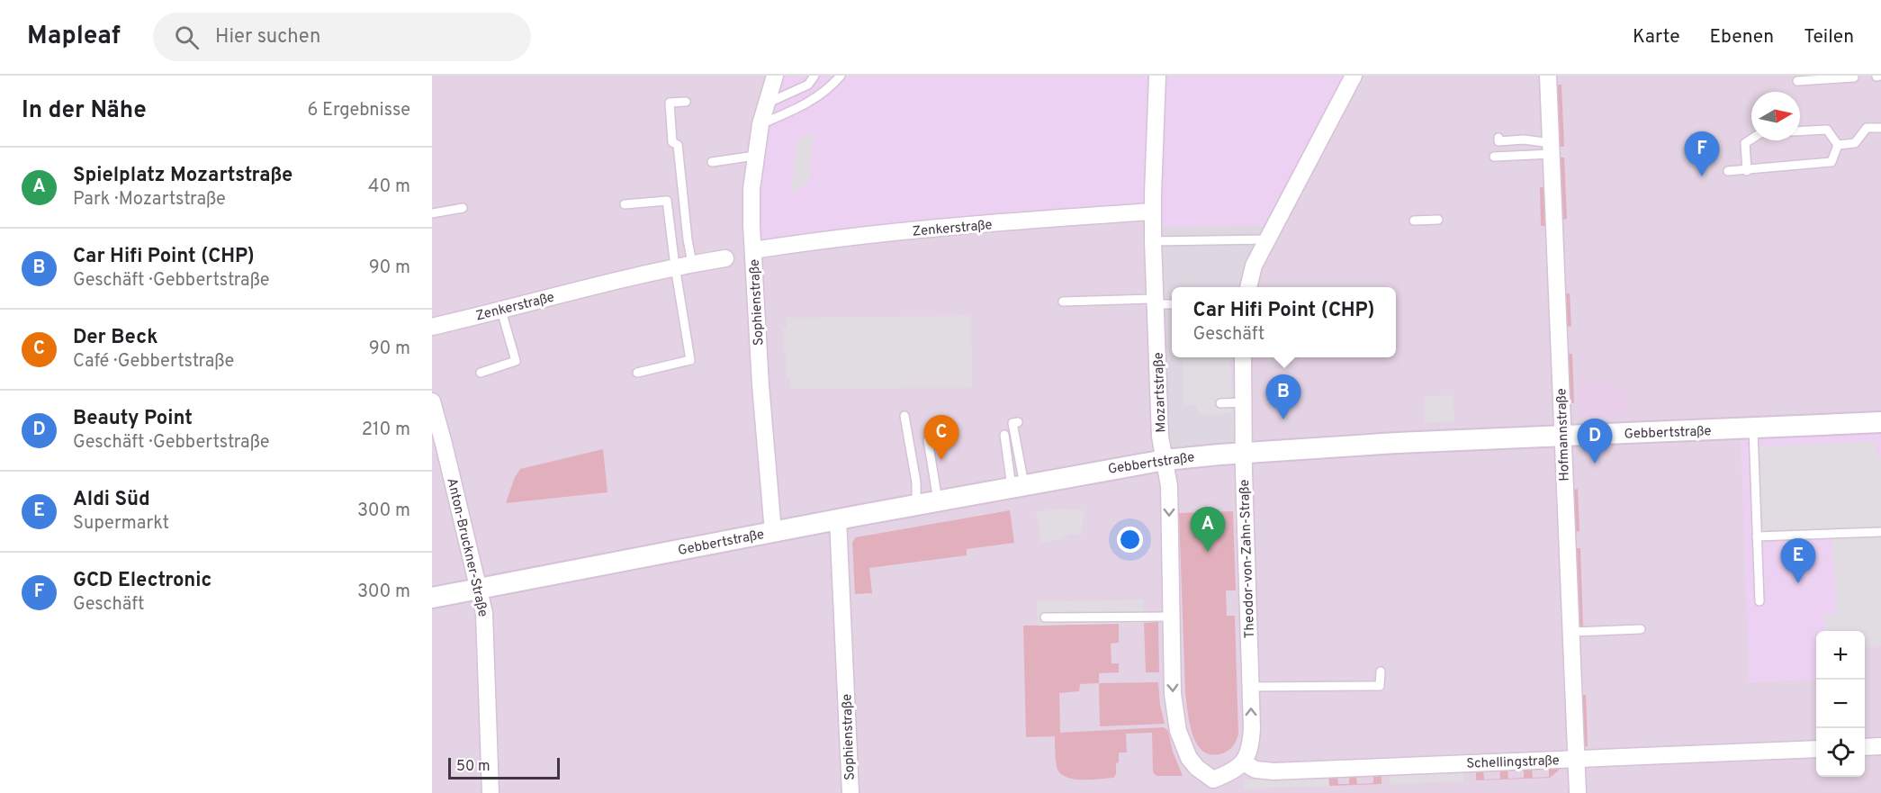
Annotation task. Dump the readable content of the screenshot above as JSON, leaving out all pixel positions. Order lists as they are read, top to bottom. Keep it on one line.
{"streets":{"street":["Zenkerstraße","Sophienstraße","Mozartstraße","Gebbertstraße","Hofmannstraße","Anton-Bruckner-Straße","Theodor-von-Zahn-Straße","Schellingstraße"]},"crossings":[["Zenkerstraße","Sophienstraße"],["Zenkerstraße","Mozartstraße"],["Sophienstraße","Gebbertstraße"],["Mozartstraße","Gebbertstraße"],["Gebbertstraße","Hofmannstraße"],["Gebbertstraße","Anton-Bruckner-Straße"],["Gebbertstraße","Theodor-von-Zahn-Straße"],["Hofmannstraße","Schellingstraße"],["Theodor-von-Zahn-Straße","Schellingstraße"]],"one_way":["Mozartstraße"],"scale_bar":"50 m","north":"right","page":{"header":"Mapleaf","search":"Hier suchen","nav":["Karte","Ebenen","Teilen"],"heading":["In der Nähe","6 Ergebnisse"],"pins":["F","B","C","D","A","E"],"list":[{"mark":"A","name":"Spielplatz Mozartstraße","note":"Park · Mozartstraße","value":"40 m"},{"mark":"B","name":"Car Hifi Point (CHP)","note":"Geschäft · Gebbertstraße","value":"90 m"},{"mark":"C","name":"Der Beck","note":"Café · Gebbertstraße","value":"90 m"},{"mark":"D","name":"Beauty Point","note":"Geschäft · Gebbertstraße","value":"210 m"},{"mark":"E","name":"Aldi Süd","note":"Supermarkt","value":"300 m"},{"mark":"F","name":"GCD Electronic","note":"Geschäft","value":"300 m"}],"popup":["Car Hifi Point (CHP)","Geschäft"],"map_buttons":["+","−"],"scale":"50 m"}}
